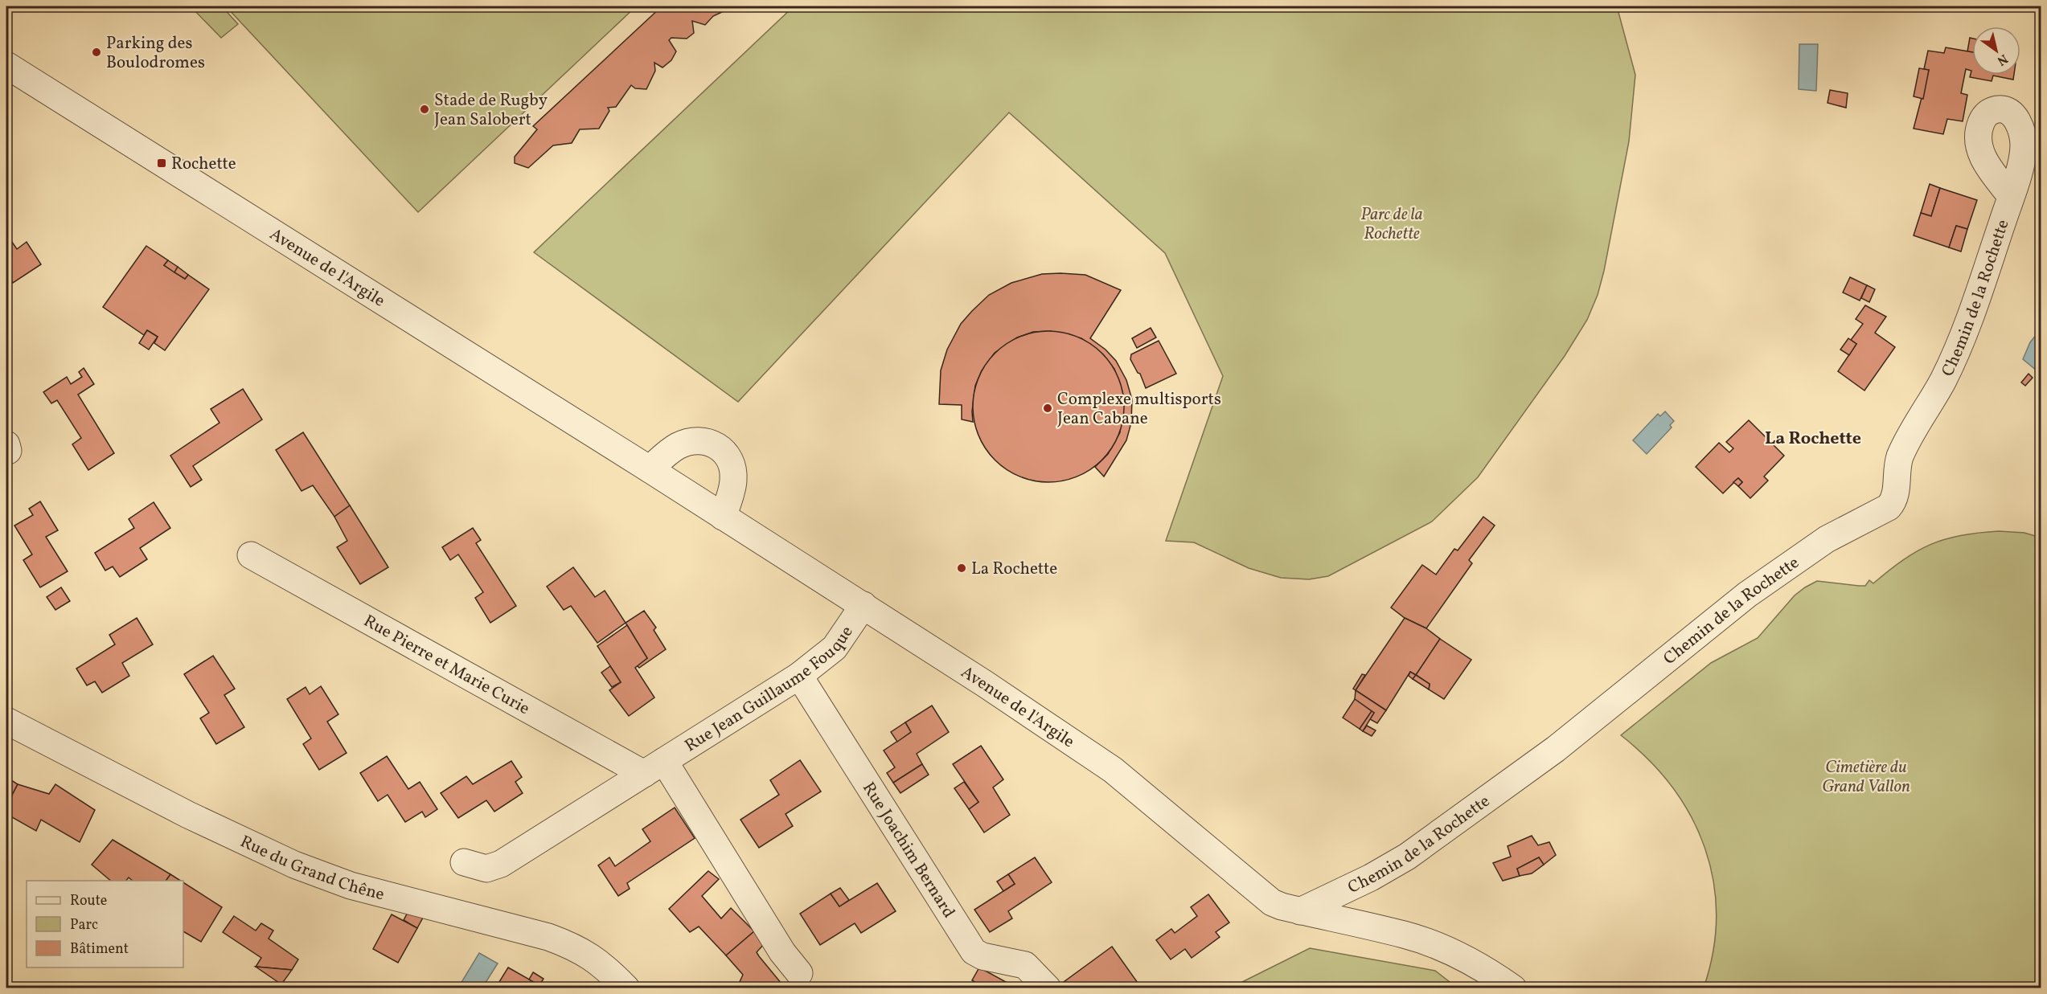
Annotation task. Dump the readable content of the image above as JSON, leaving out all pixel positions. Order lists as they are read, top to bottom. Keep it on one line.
{"streets":{"street":["Avenue de l'Argile","Chemin de la Rochette","Rue Pierre et Marie Curie","Rue Jean Guillaume Fouque","Rue Joachim Bernard","Rue du Grand Chêne"]},"crossings":[["Avenue de l'Argile","Chemin de la Rochette"],["Avenue de l'Argile","Rue Jean Guillaume Fouque"],["Rue Pierre et Marie Curie","Rue Jean Guillaume Fouque"],["Rue Jean Guillaume Fouque","Rue Joachim Bernard"]],"districts":["La Rochette"],"parks":["Parc de la Rochette","Cimetière du Grand Vallon"],"places":{"other":["Parking des Boulodromes","Stade de Rugby Jean Salobert","Complexe multisports Jean Cabane","La Rochette"],"transit":["Rochette"]},"legend":["Route","Parc","Bâtiment"],"north":"bottom right"}
